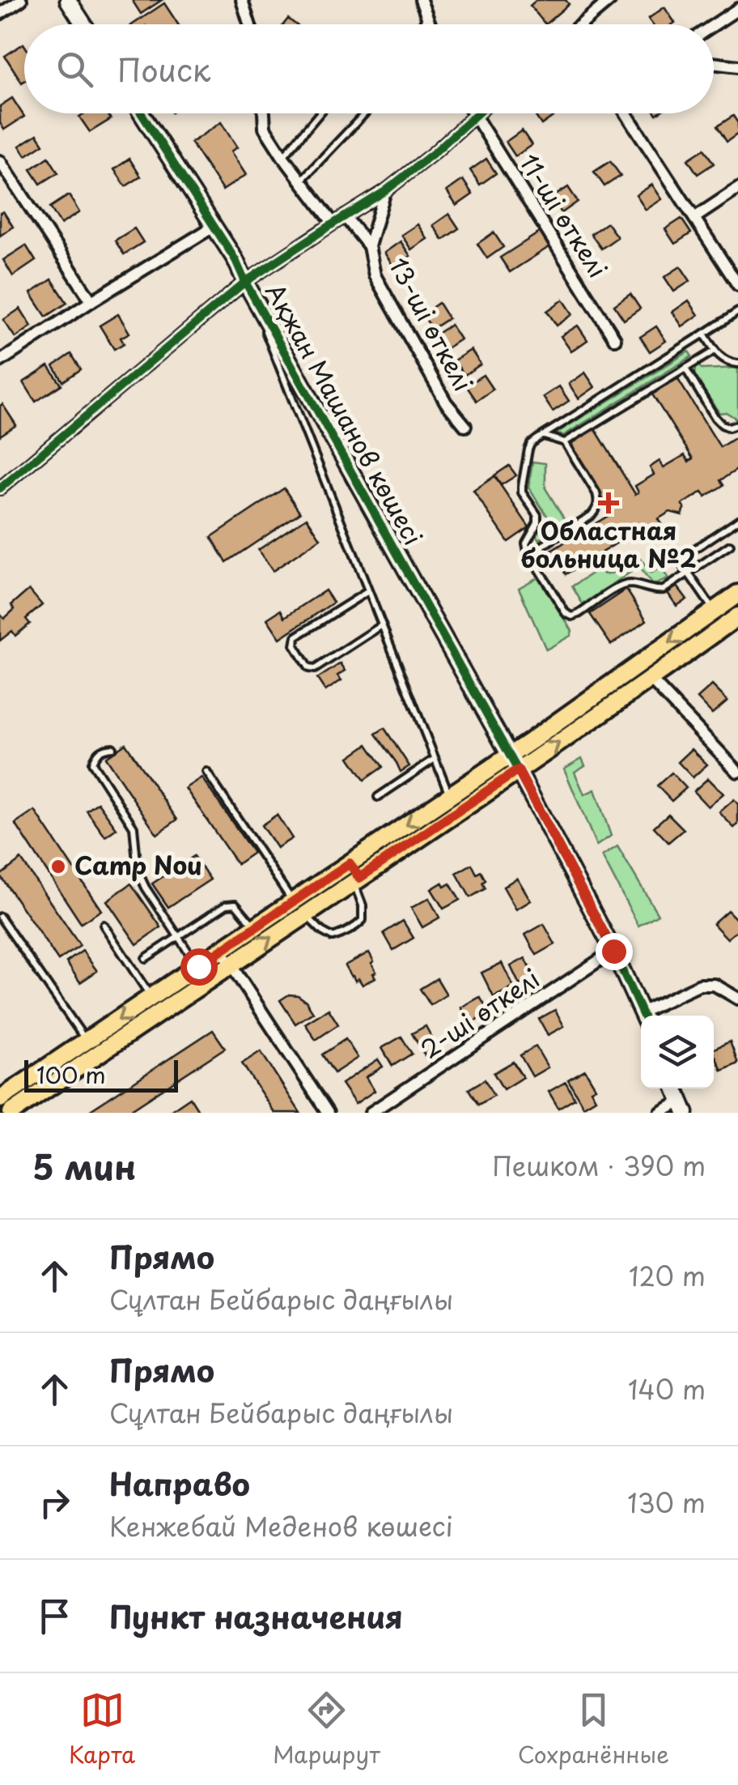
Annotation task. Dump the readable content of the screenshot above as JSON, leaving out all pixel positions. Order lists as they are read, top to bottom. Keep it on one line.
{"streets":{"street":["11-ші өткелі","13-ші өткелі","Ақжан Машанов көшесі","2-ші өткелі"]},"crossings":[["Ақжан Машанов көшесі","2-ші өткелі"]],"places":{"health":["Областная больница №2"],"other":["Camp Nou"]},"scale_bar":"100 m","page":{"search":"Поиск","scale":"100 m","heading":["5 мин","Пешком · 390 m"],"list":[["Прямо","Сұлтан Бейбарыс даңғылы","120 m"],["Прямо","Сұлтан Бейбарыс даңғылы","140 m"],["Направо","Кенжебай Меденов көшесі","130 m"],"Пункт назначения"],"nav":["Карта","Маршрут","Сохранённые"]}}
